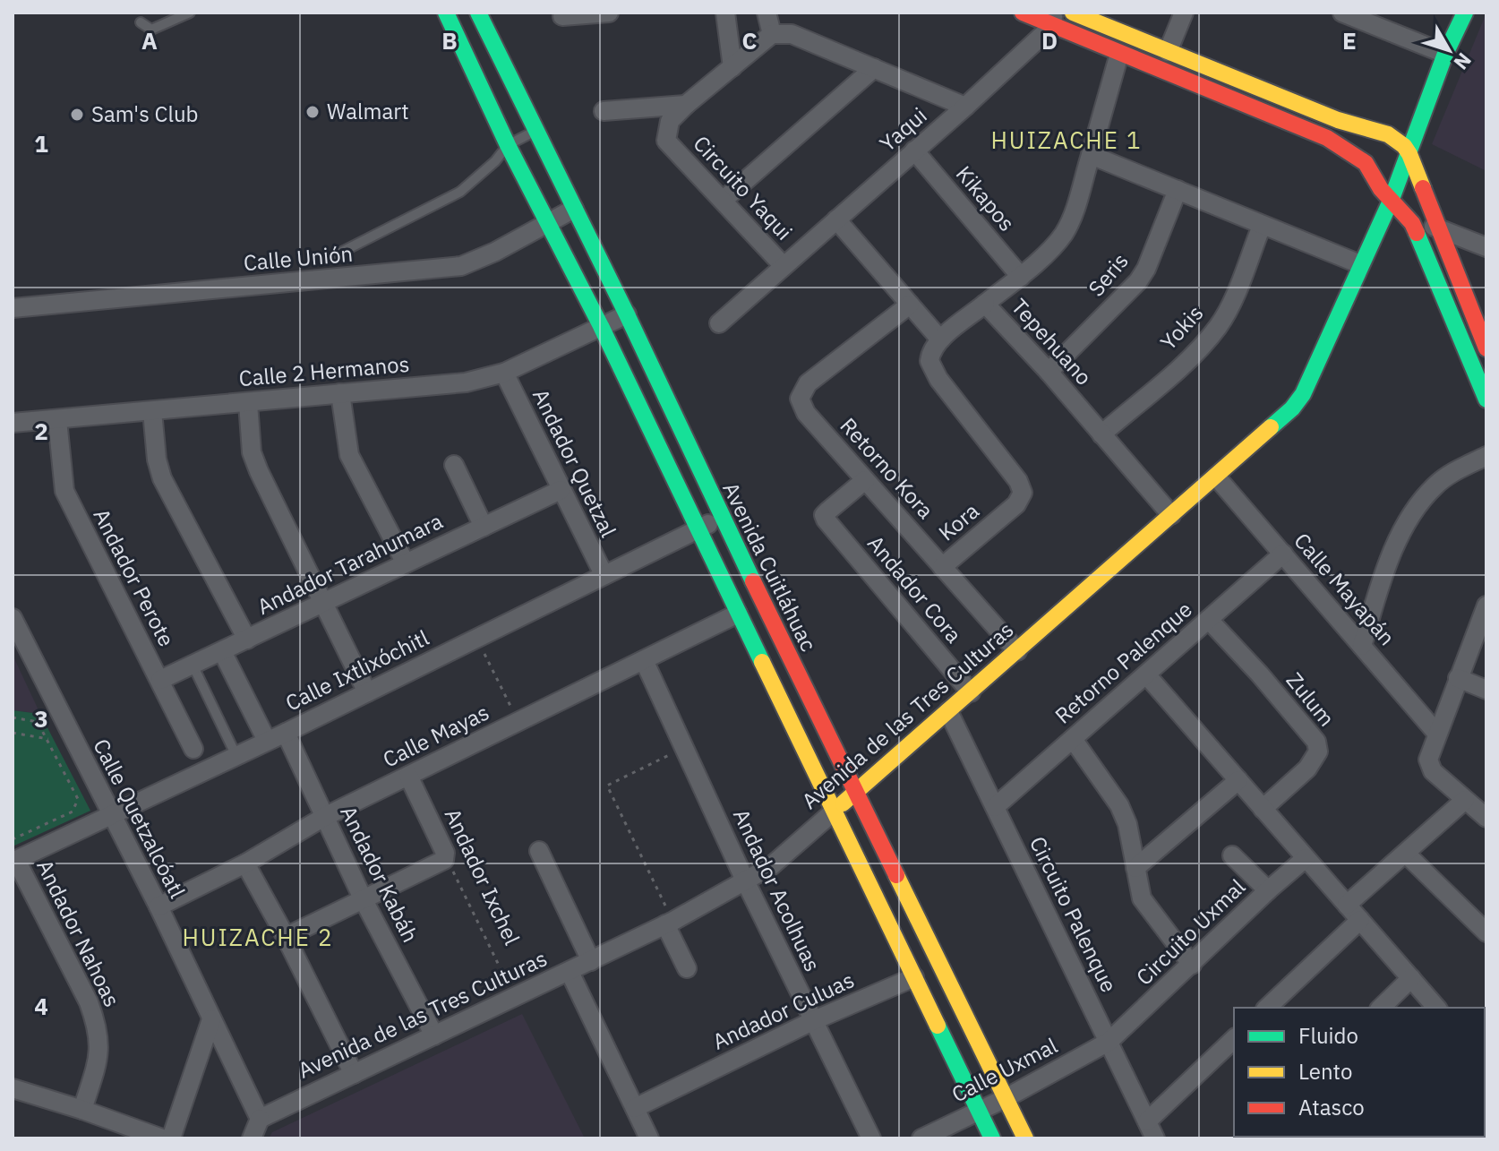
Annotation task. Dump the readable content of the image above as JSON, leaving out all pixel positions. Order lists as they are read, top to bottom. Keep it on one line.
{"streets":{"main road":["Avenida Cuitláhuac","Avenida de las Tres Culturas"],"street":["Yaqui","Circuito Yaqui","Kikapos","Calle Unión","Seris","Yokis","Tepehuano","Calle 2 Hermanos","Andador Quetzal","Retorno Kora","Kora","Andador Tarahumara","Andador Perote","Andador Cora","Calle Mayapán","Retorno Palenque","Calle Ixtlixóchitl","Zulum","Calle Mayas","Calle Quetzalcóatl","Andador Kabáh","Andador Ixchel","Andador Acolhuas","Circuito Palenque","Circuito Uxmal","Andador Nahoas","Andador Culuas","Calle Uxmal"]},"crossings":[["Yaqui","Circuito Yaqui"],["Yaqui","Kikapos"],["Kikapos","Tepehuano"],["Calle Unión","Avenida Cuitláhuac"],["Seris","Tepehuano"],["Yokis","Tepehuano"],["Tepehuano","Avenida de las Tres Culturas"],["Calle 2 Hermanos","Andador Quetzal"],["Calle 2 Hermanos","Avenida Cuitláhuac"],["Calle 2 Hermanos","Andador Perote"],["Andador Quetzal","Andador Tarahumara"],["Andador Quetzal","Calle Ixtlixóchitl"],["Retorno Kora","Kora"],["Retorno Kora","Andador Cora"],["Kora","Avenida de las Tres Culturas"],["Andador Tarahumara","Andador Perote"],["Avenida Cuitláhuac","Calle Ixtlixóchitl"],["Avenida Cuitláhuac","Avenida de las Tres Culturas"],["Avenida Cuitláhuac","Calle Uxmal"],["Andador Cora","Avenida de las Tres Culturas"],["Calle Mayapán","Retorno Palenque"],["Calle Mayapán","Avenida de las Tres Culturas"],["Retorno Palenque","Zulum"],["Retorno Palenque","Circuito Palenque"],["Calle Ixtlixóchitl","Calle Quetzalcóatl"],["Calle Ixtlixóchitl","Andador Kabáh"],["Calle Ixtlixóchitl","Andador Nahoas"],["Avenida de las Tres Culturas","Calle Quetzalcóatl"],["Avenida de las Tres Culturas","Andador Kabáh"],["Avenida de las Tres Culturas","Andador Ixchel"],["Avenida de las Tres Culturas","Andador Acolhuas"],["Avenida de las Tres Culturas","Circuito Palenque"],["Calle Mayas","Calle Quetzalcóatl"],["Calle Mayas","Andador Kabáh"],["Calle Mayas","Andador Ixchel"],["Calle Mayas","Andador Acolhuas"],["Andador Acolhuas","Andador Culuas"],["Circuito Palenque","Circuito Uxmal"],["Circuito Palenque","Calle Uxmal"],["Circuito Uxmal","Calle Uxmal"]],"districts":["HUIZACHE 1","HUIZACHE 2"],"places":["Walmart","Sam's Club"],"legend":["Fluido","Lento","Atasco"],"north":"bottom right","grid":{"columns":["A","B","C","D","E"],"rows":["1","2","3","4"]}}
